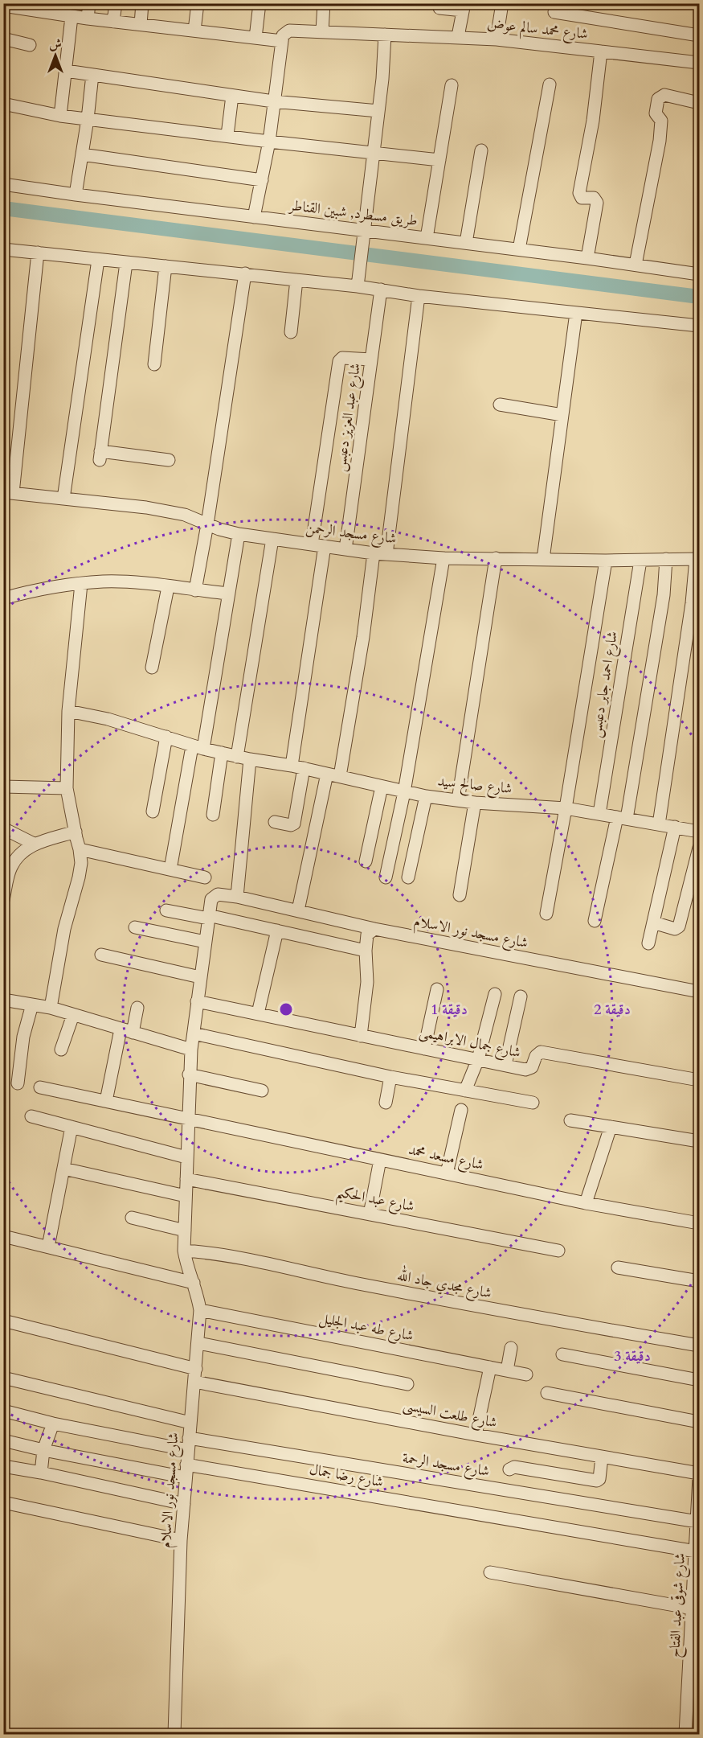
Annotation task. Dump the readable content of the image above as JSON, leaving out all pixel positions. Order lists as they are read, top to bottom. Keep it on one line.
{"streets":{"street":["شارع محمد سالم عوض","طريق مسطرد, شبين القناطر","شارع عبد العزيز دعبس","شارع مسجد الرحمن","شارع احمد جابر دعبس","شارع صالح سيد","شارع مسجد نور الاسلام","شارع جمال الابراهيمى","شارع مسعد محمد","شارع عبد الحكيم","شارع مجدي جاد الله","شارع طه عبد الجليل","شارع طلعت السيسى","شارع مسجد الرحمة","شارع رضا جمال","شارع شوقى عبد الفتاح"]},"crossings":[["شارع عبد العزيز دعبس","شارع مسجد الرحمن"],["شارع مسجد الرحمن","شارع احمد جابر دعبس"],["شارع احمد جابر دعبس","شارع صالح سيد"],["شارع مسجد نور الاسلام","شارع جمال الابراهيمى"],["شارع مسجد نور الاسلام","شارع مسعد محمد"],["شارع مسجد نور الاسلام","شارع عبد الحكيم"],["شارع مسجد نور الاسلام","شارع مجدي جاد الله"],["شارع مسجد نور الاسلام","شارع طه عبد الجليل"],["شارع مسجد نور الاسلام","شارع طلعت السيسى"],["شارع مسجد نور الاسلام","شارع مسجد الرحمة"],["شارع مسجد نور الاسلام","شارع رضا جمال"],["شارع مسجد الرحمة","شارع شوقى عبد الفتاح"],["شارع رضا جمال","شارع شوقى عبد الفتاح"]],"north":"top","rings":["1 دقيقة","2 دقيقة","3 دقيقة"]}
